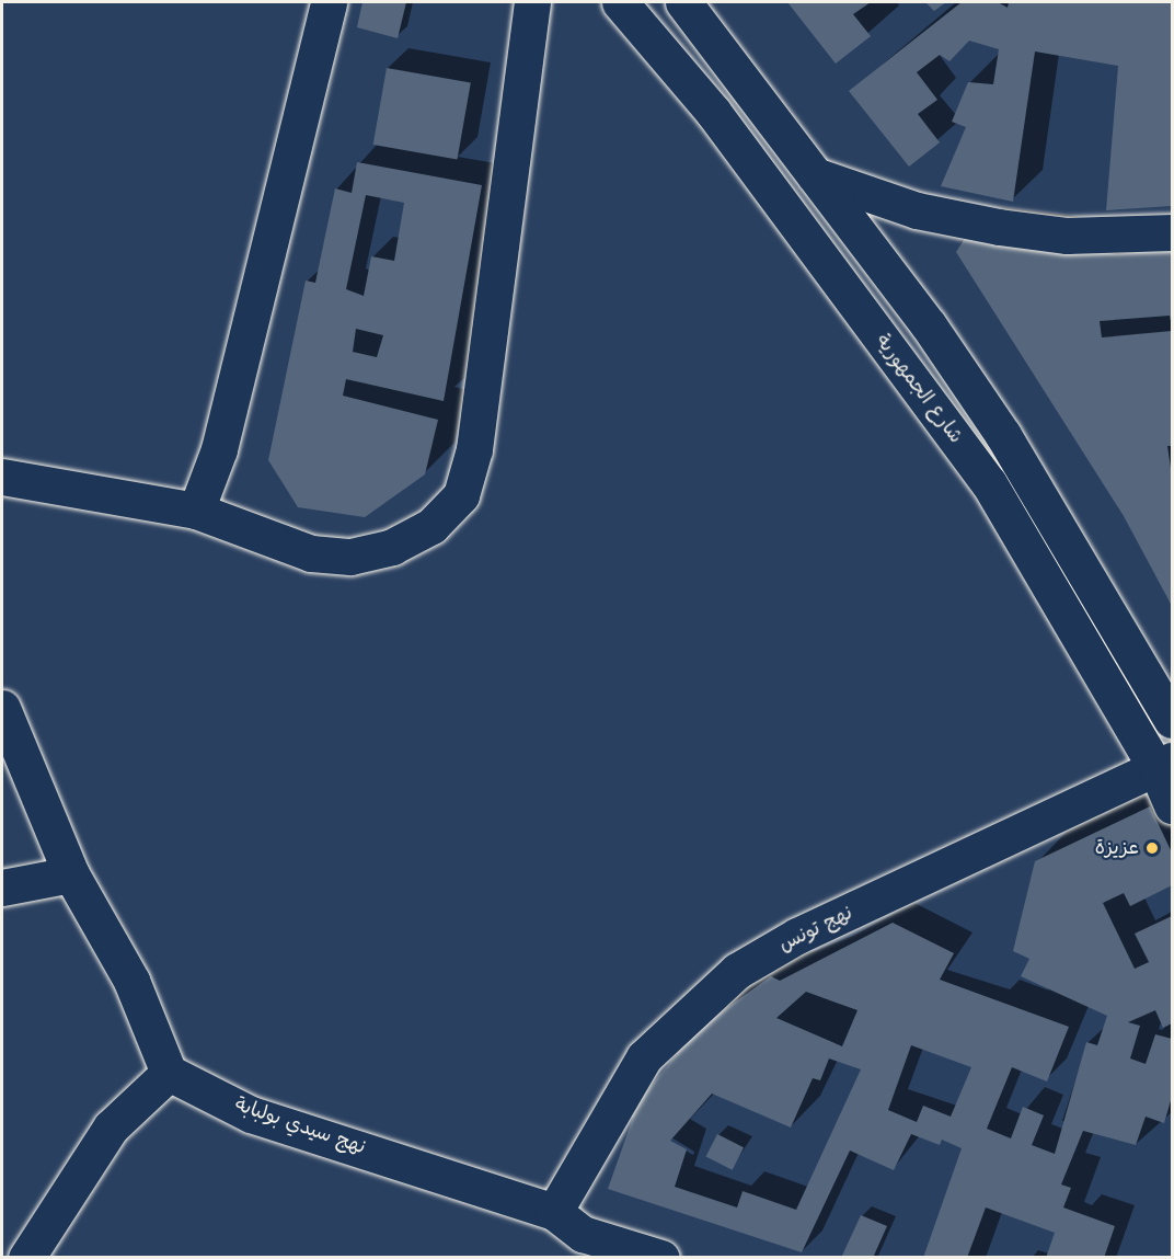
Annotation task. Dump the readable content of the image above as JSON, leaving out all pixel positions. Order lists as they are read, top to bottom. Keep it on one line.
{"streets":{"street":["شارع الجمهورية","نهج تونس","نهج سيدي بولبابة"]},"crossings":[["شارع الجمهورية","نهج تونس"],["نهج تونس","نهج سيدي بولبابة"]],"places":["عزيزة"]}
